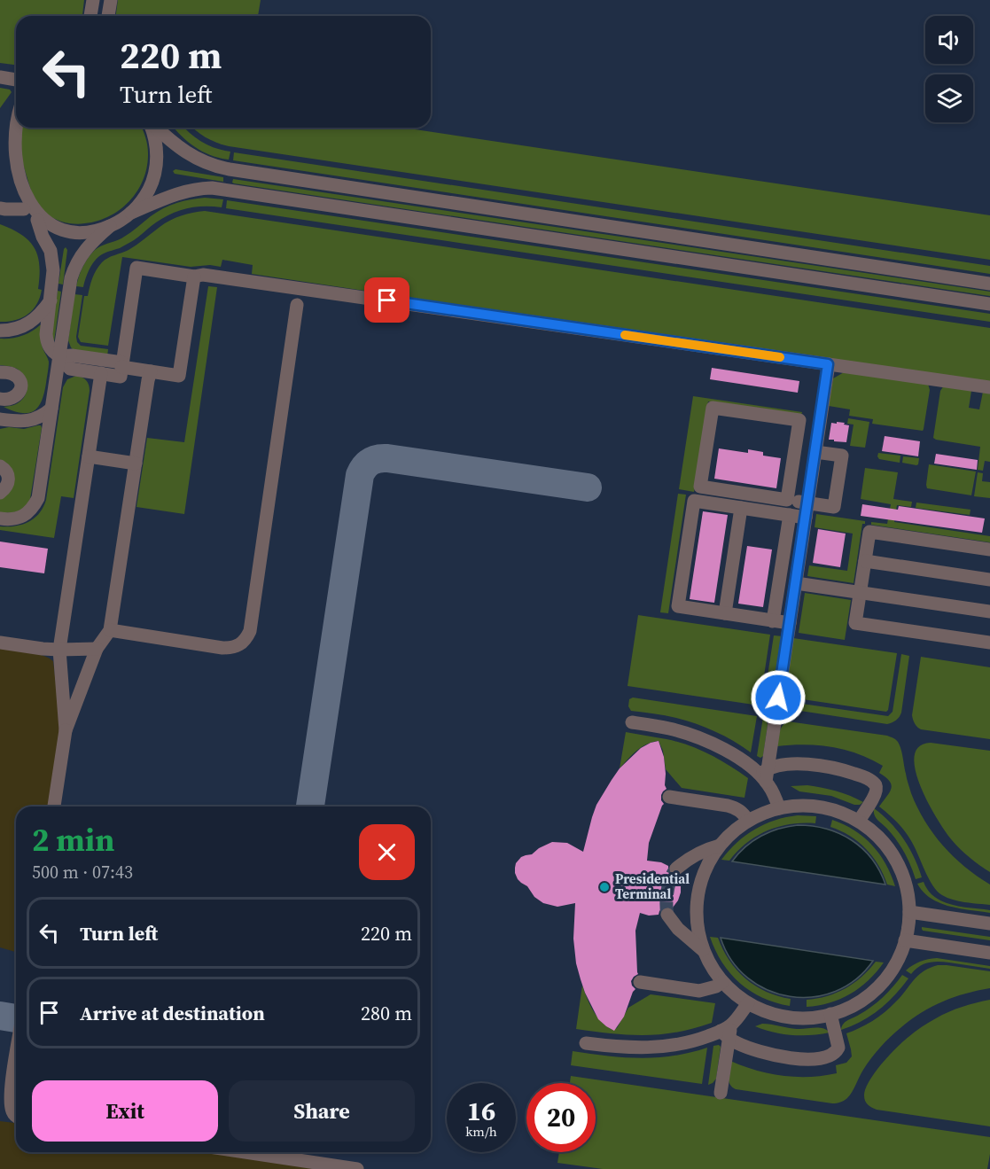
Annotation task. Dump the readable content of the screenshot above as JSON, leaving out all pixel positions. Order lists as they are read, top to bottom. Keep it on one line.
{"places":["Presidential Terminal"],"page":{"turn":["220 m","Turn left"],"heading":["2 min","500 m · 07:43"],"list":[{"name":"Turn left","value":"220 m"},{"name":"Arrive at destination","value":"280 m"}],"buttons":["Exit","Share"],"speed":"16 km/h","limit":"20"}}
